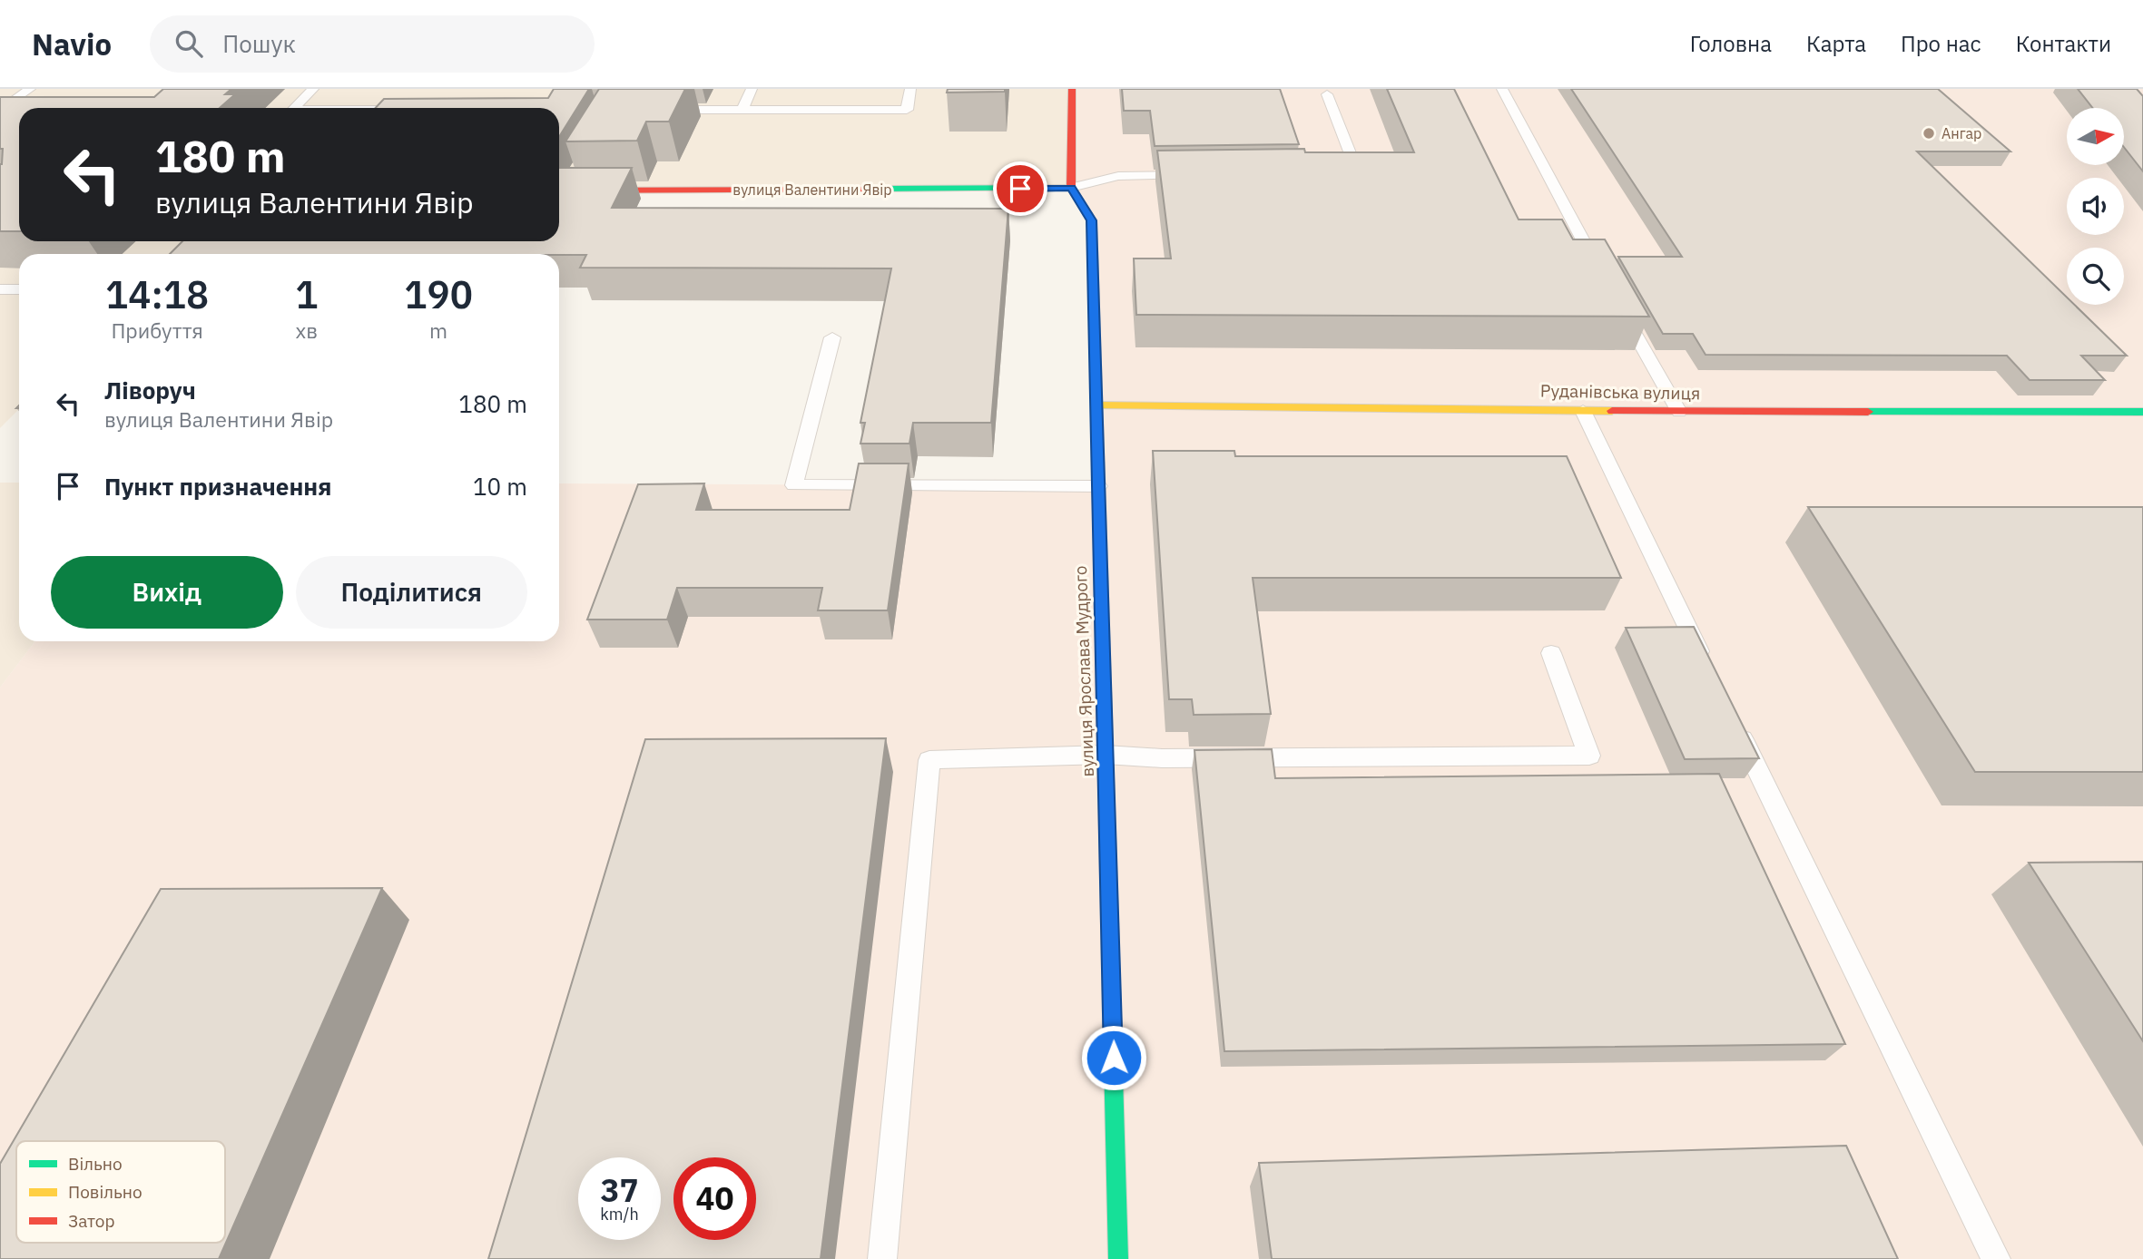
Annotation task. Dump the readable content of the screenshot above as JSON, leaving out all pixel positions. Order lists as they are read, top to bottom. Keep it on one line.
{"streets":{"street":["вулиця Валентини Явір","Руданівська вулиця","вулиця Ярослава Мудрого"]},"crossings":[["вулиця Валентини Явір","вулиця Ярослава Мудрого"],["Руданівська вулиця","вулиця Ярослава Мудрого"]],"places":["Ангар"],"legend":["Вільно","Повільно","Затор"],"north":"right","page":{"header":"Navio","search":"Пошук","nav":["Головна","Карта","Про нас","Контакти"],"turn":["180 m","вулиця Валентини Явір"],"eta":["14:18","Прибуття","1","хв","190","m"],"list":[{"name":"Ліворуч","note":"вулиця Валентини Явір","value":"180 m"},{"name":"Пункт призначення","value":"10 m"}],"buttons":["Вихід","Поділитися"],"speed":"37 km/h","limit":"40"}}
